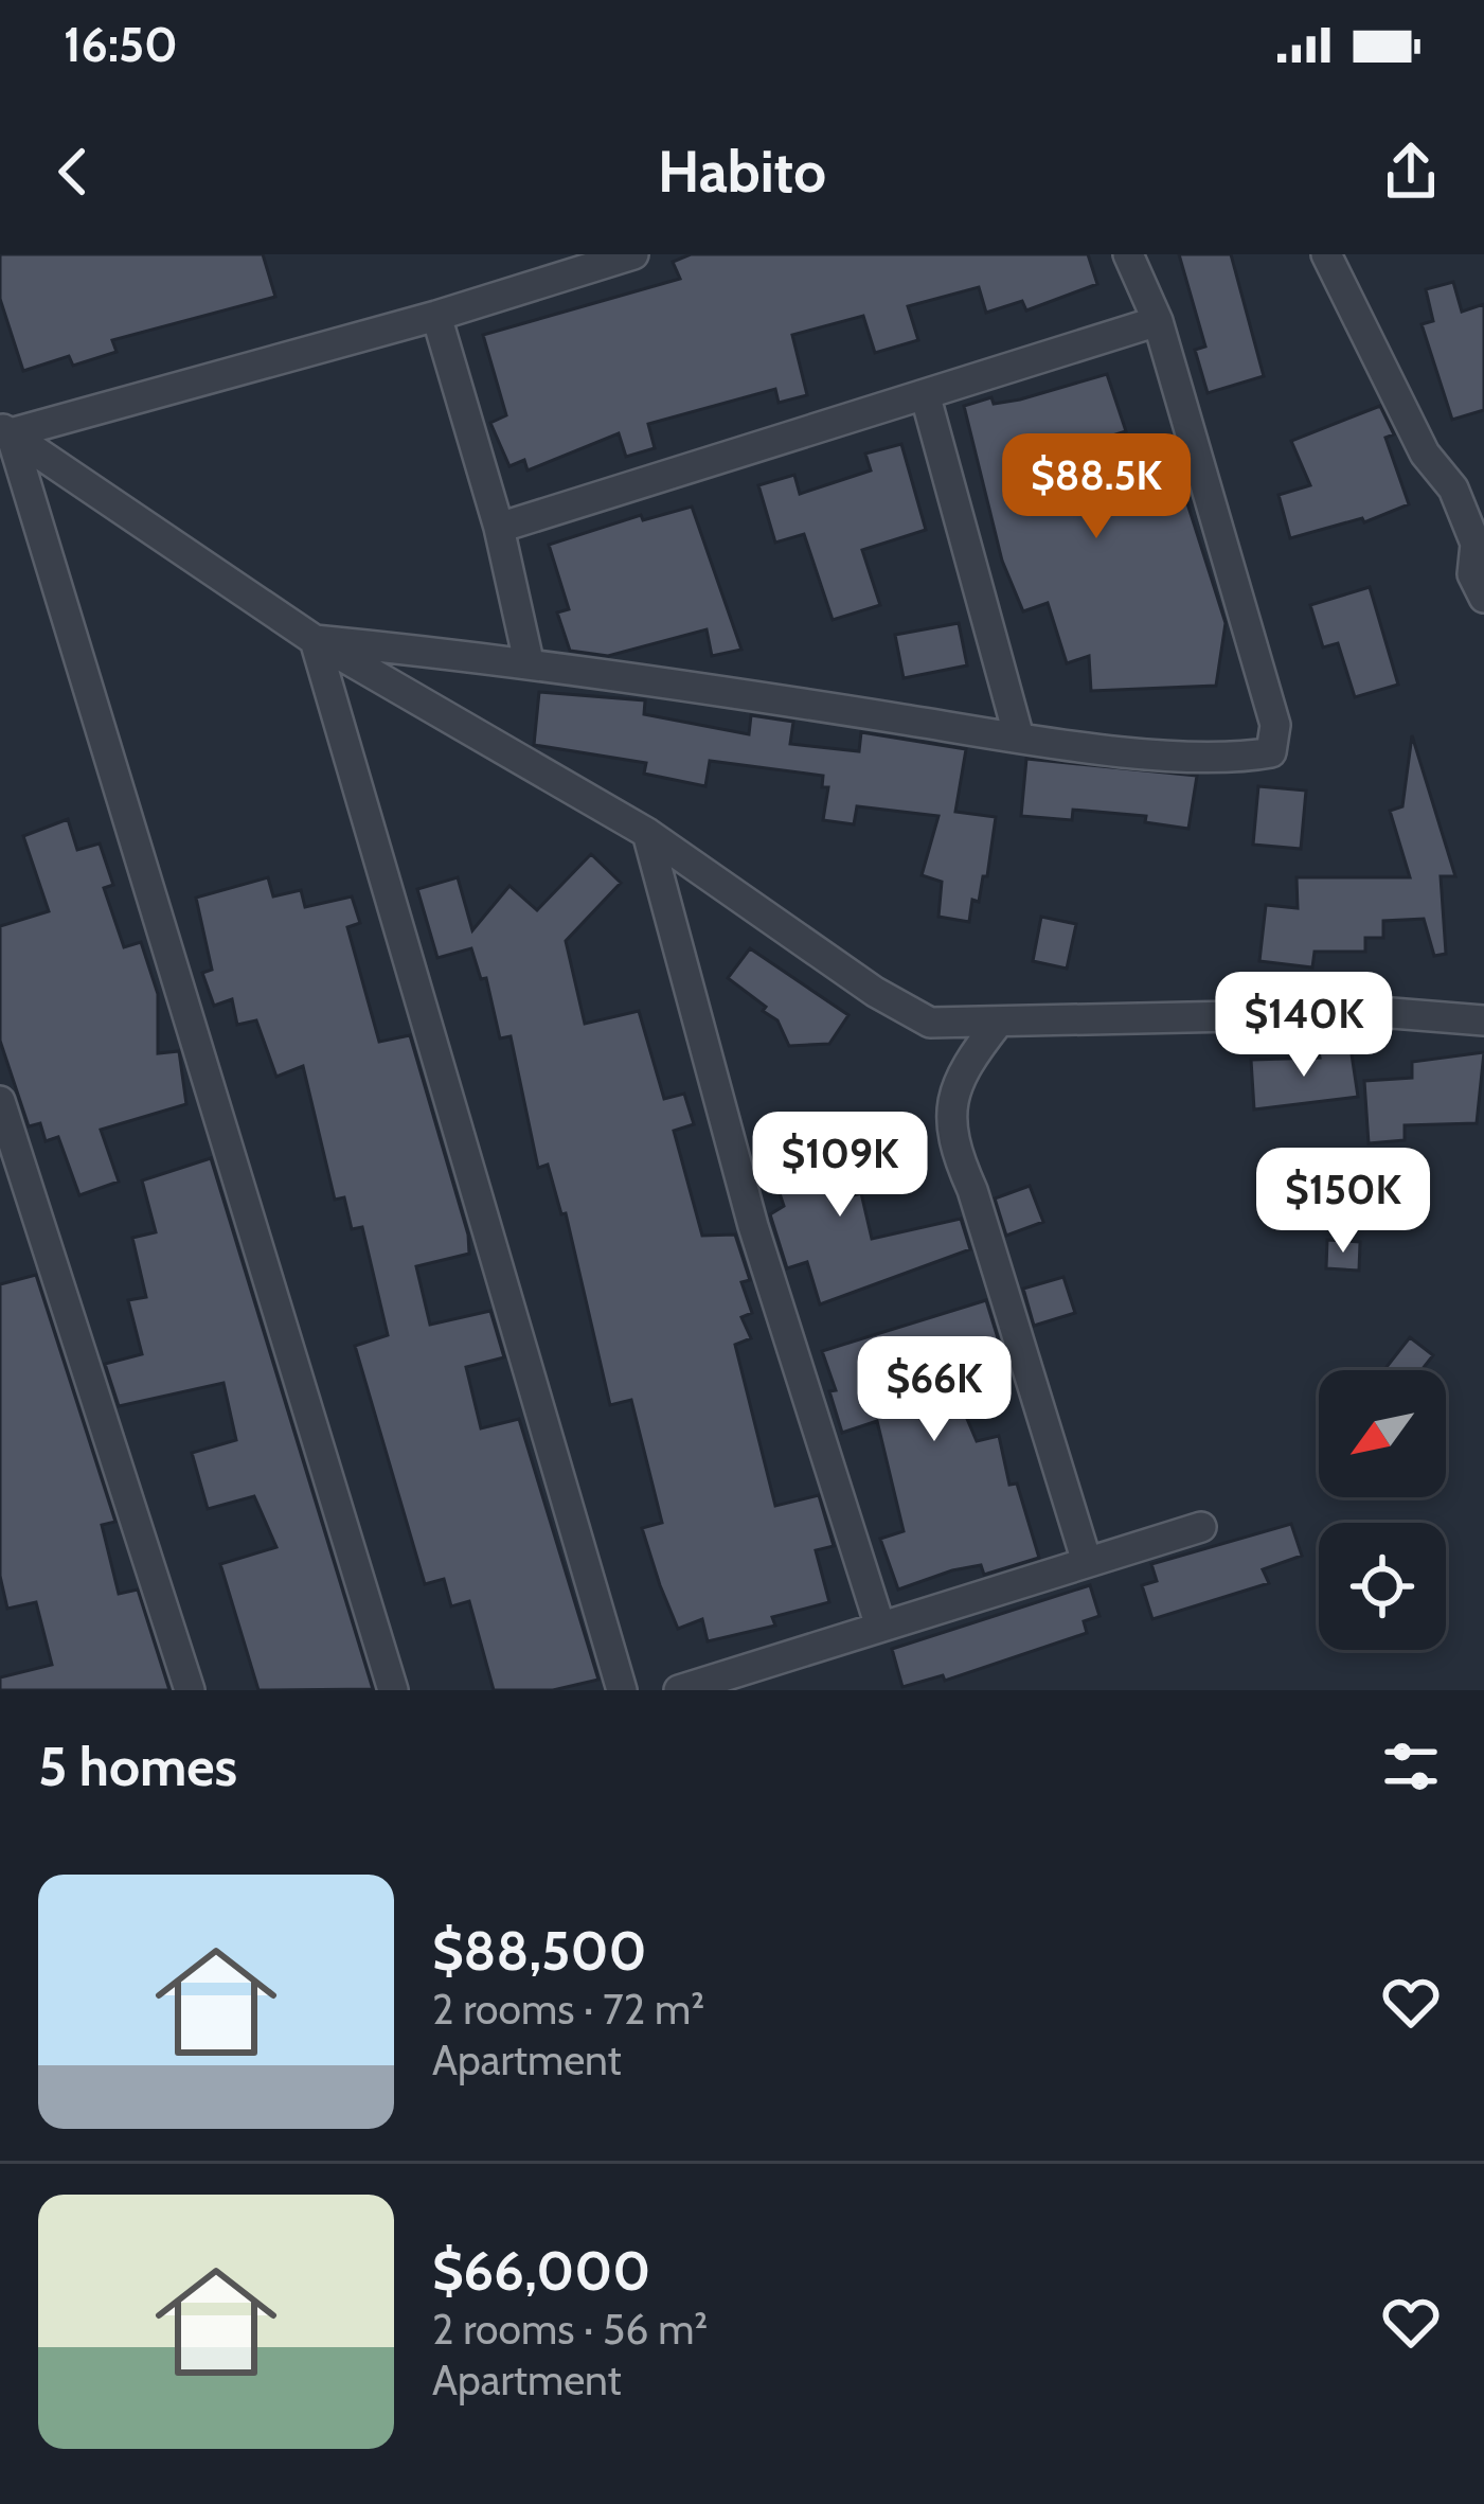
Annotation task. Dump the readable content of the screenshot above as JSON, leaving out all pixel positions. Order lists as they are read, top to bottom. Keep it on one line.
{"north":"bottom left","page":{"status":"16:50","header":"Habito","price":["$88.5K","$140K","$109K","$150K","$66K"],"heading":"5 homes","list":[{"name":"$88,500","note":"2 rooms · 72 m² · Apartment"},{"name":"$66,000","note":"2 rooms · 56 m² · Apartment"}]}}
